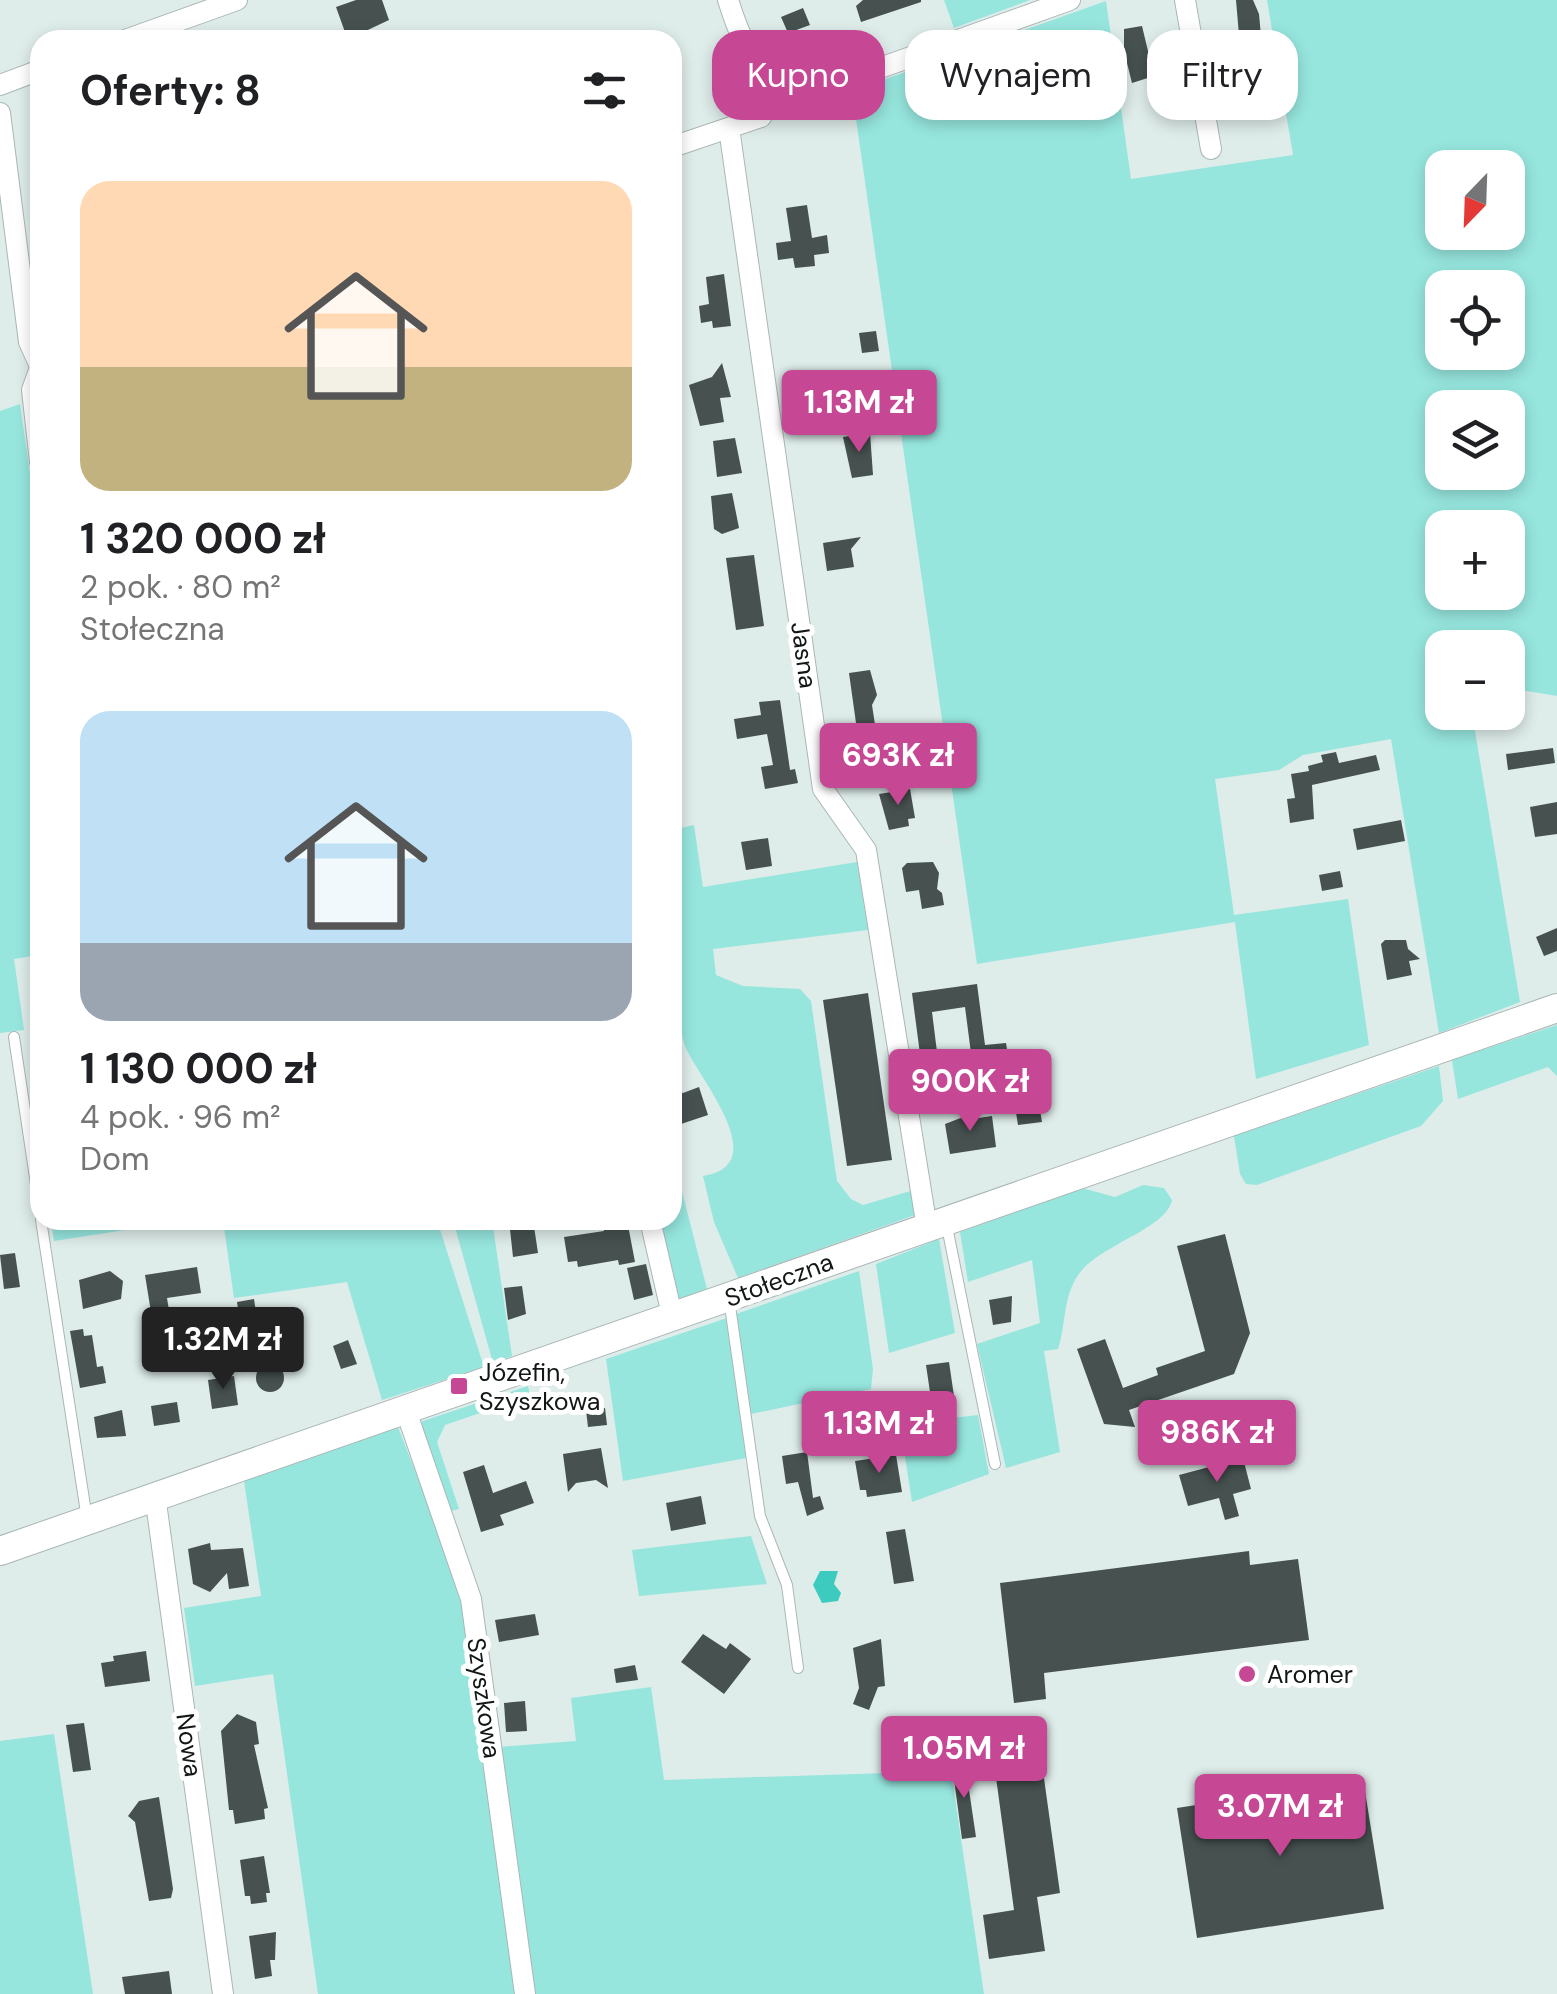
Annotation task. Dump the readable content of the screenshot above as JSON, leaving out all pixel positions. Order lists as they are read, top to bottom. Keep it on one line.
{"streets":{"street":["Jasna","Stołeczna","Szyszkowa","Nowa"]},"crossings":[["Jasna","Stołeczna"],["Stołeczna","Szyszkowa"],["Stołeczna","Nowa"]],"places":{"transit":["Józefin, Szyszkowa"],"other":["Aromer"]},"north":"bottom left","page":{"chip":["Kupno","Wynajem","Filtry"],"heading":"Oferty: 8","map_buttons":["+","−"],"list":[{"name":"1 320 000 zł","note":"2 pok. · 80 m² · Stołeczna"},{"name":"1 130 000 zł","note":"4 pok. · 96 m² · Dom"}],"price":["1.13M zł","693K zł","900K zł","1.32M zł","1.13M zł","986K zł","1.05M zł","3.07M zł"]}}
